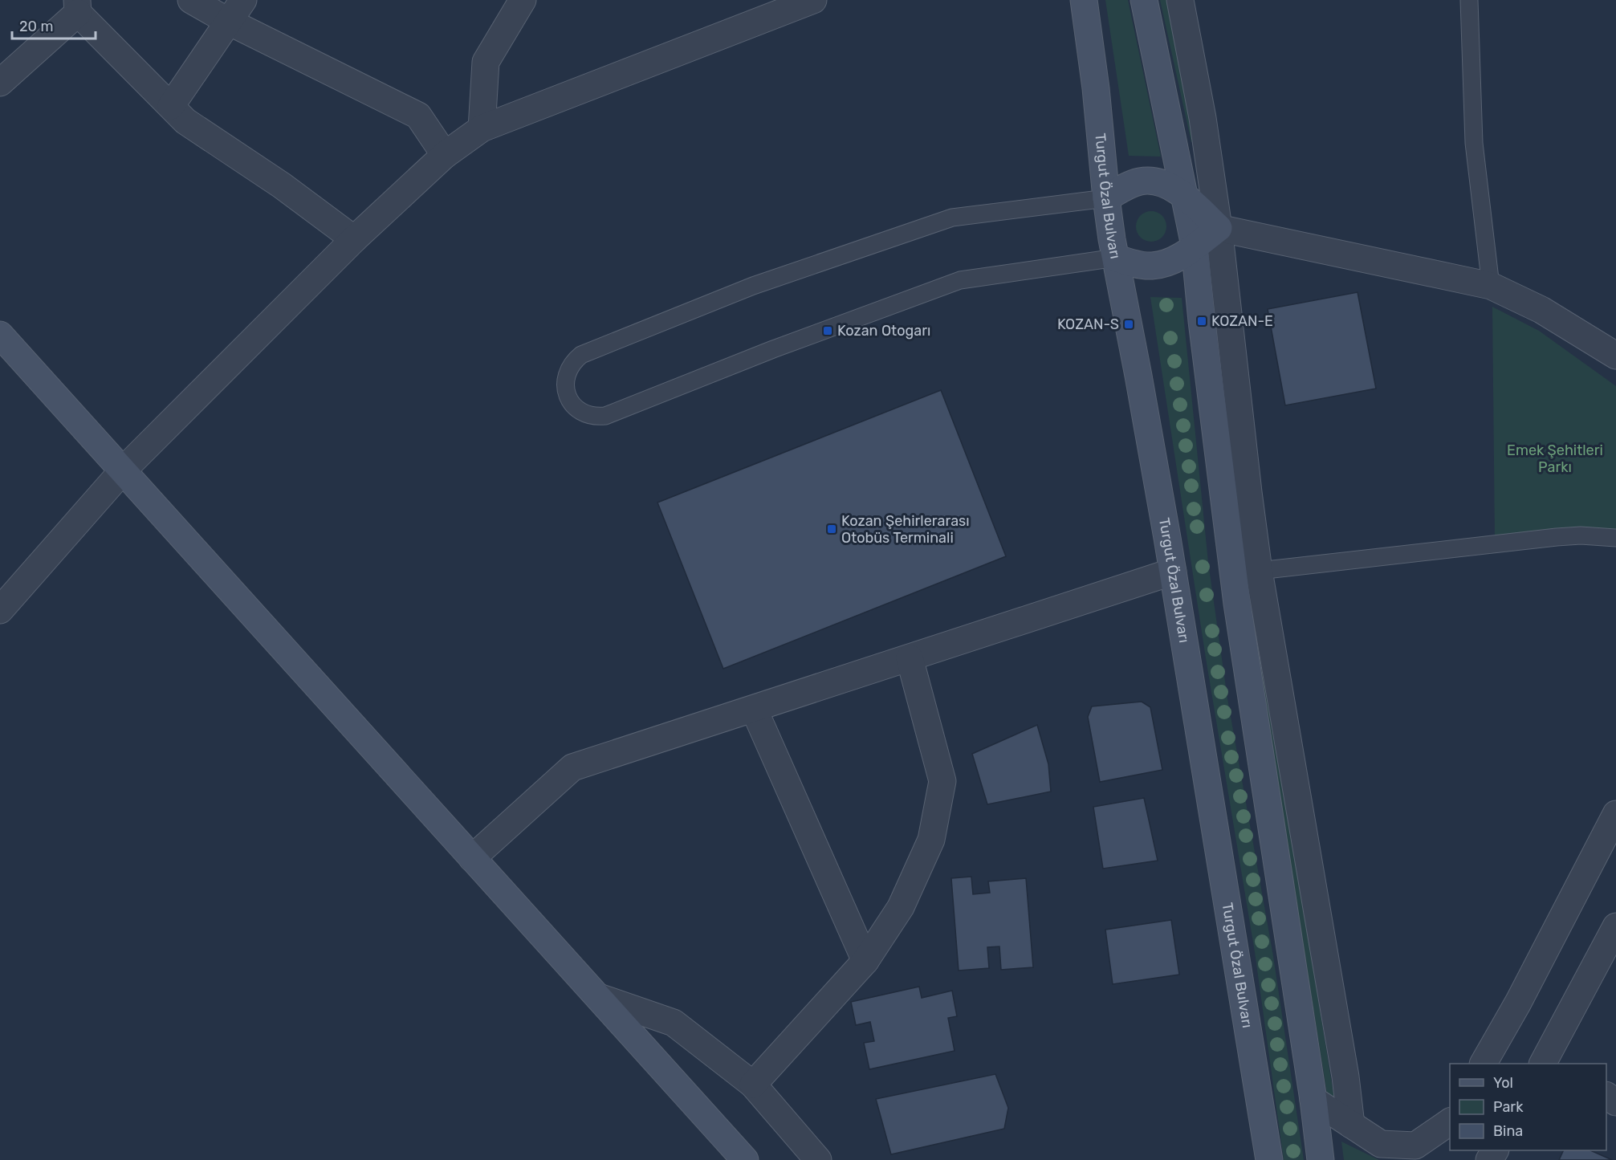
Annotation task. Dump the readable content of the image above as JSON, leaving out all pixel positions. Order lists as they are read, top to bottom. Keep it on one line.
{"streets":{"main road":["Turgut Özal Bulvarı"]},"parks":["Emek Şehitleri Parkı"],"places":{"transit":["KOZAN-E","KOZAN-S","Kozan Otogarı","Kozan Şehirlerarası Otobüs Terminali"]},"legend":["Yol","Park","Bina"],"scale_bar":"20 m"}
